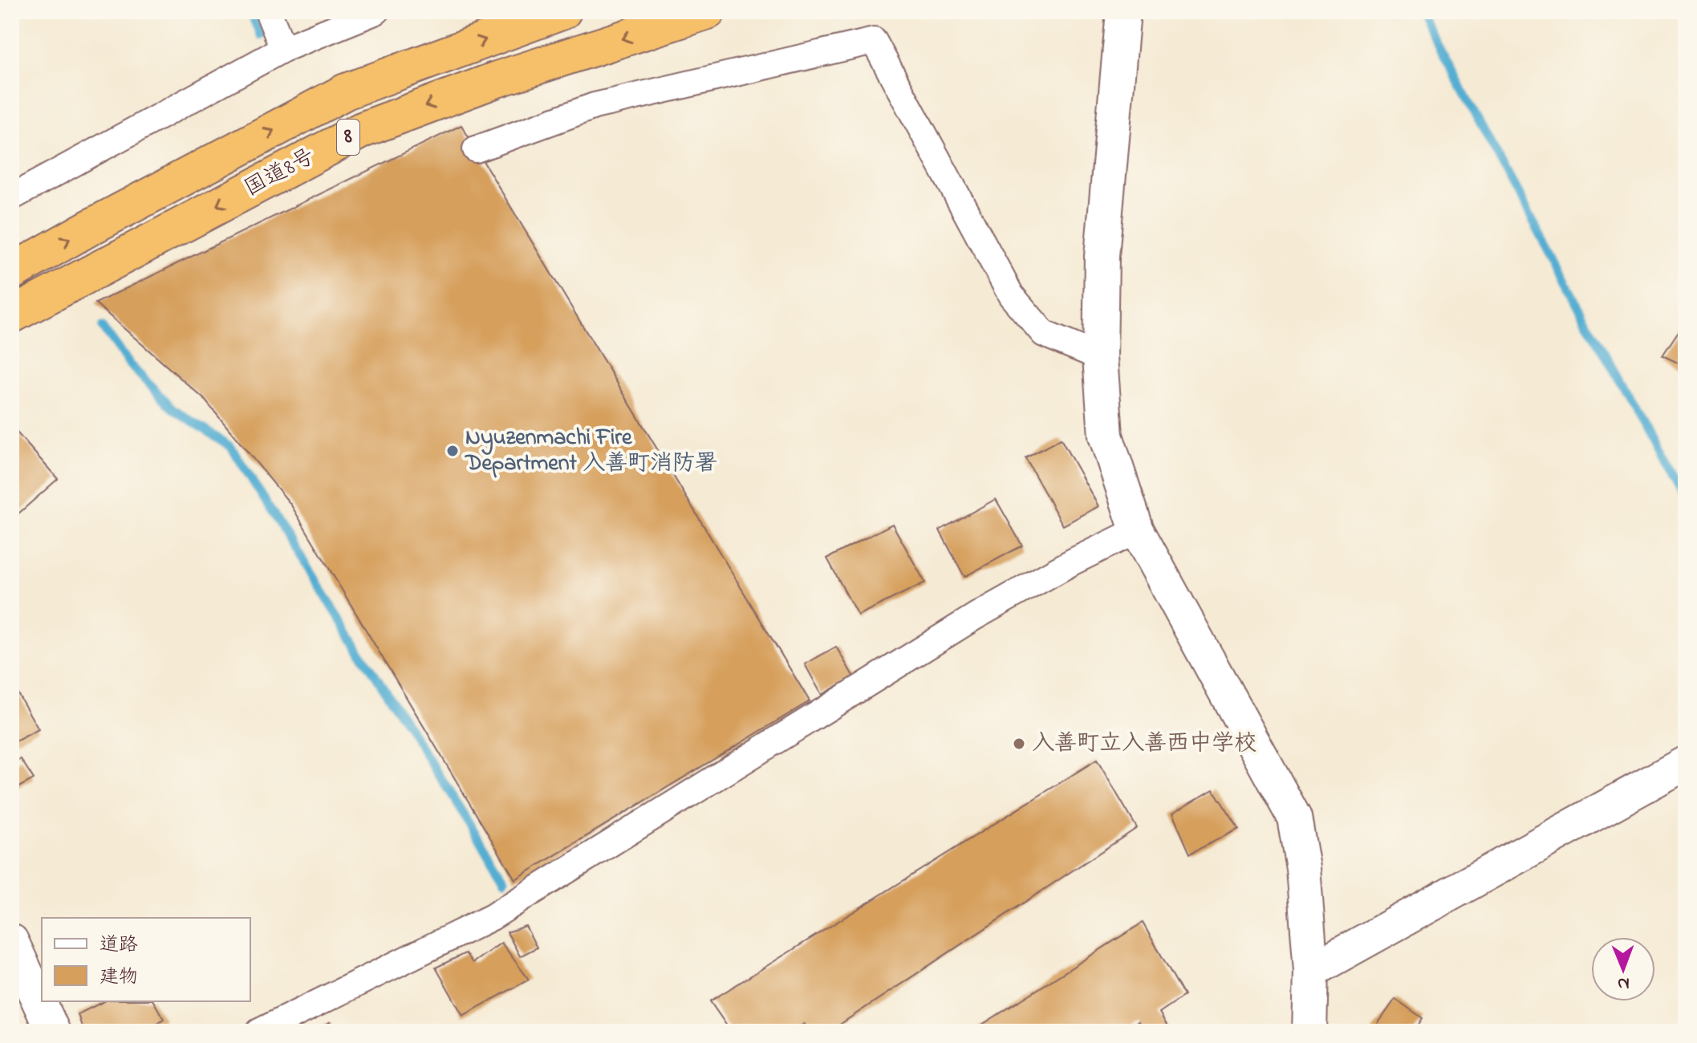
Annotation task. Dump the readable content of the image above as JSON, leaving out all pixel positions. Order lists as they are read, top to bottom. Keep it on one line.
{"streets":{"highway":["8","国道8号"]},"places":["Nyuzenmachi Fire Department 入善町消防署","入善町立入善西中学校"],"legend":["道路","建物"],"north":"bottom"}
